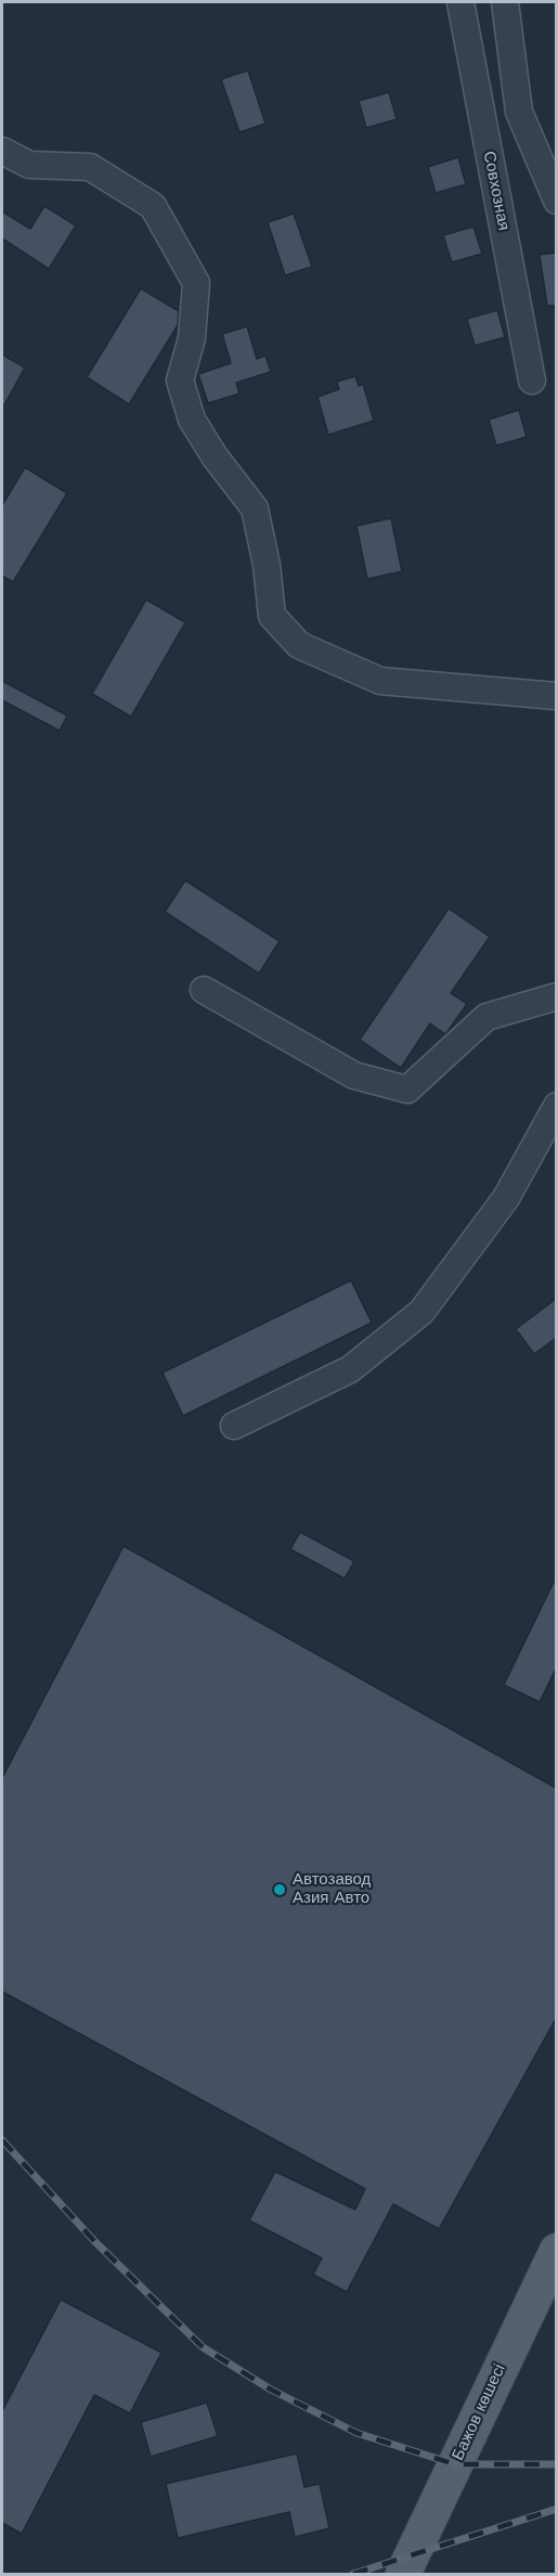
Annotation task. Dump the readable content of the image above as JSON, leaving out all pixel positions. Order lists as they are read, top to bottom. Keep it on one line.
{"streets":{"main road":["Бажов көшесі"],"lane":["Совхозная"]},"places":["Автозавод Азия Авто"]}
